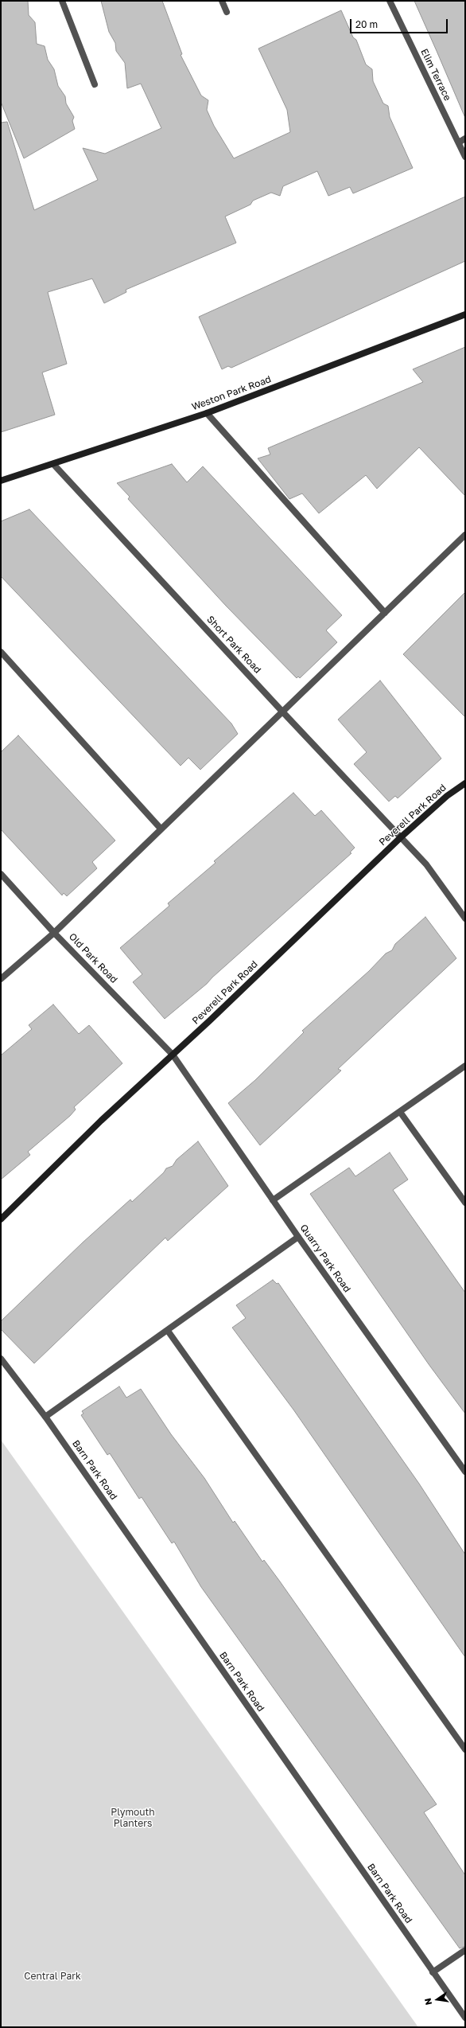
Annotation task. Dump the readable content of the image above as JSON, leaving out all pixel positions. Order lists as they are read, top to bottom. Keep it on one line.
{"streets":{"street":["Elim Terrace","Weston Park Road","Short Park Road","Peverell Park Road","Old Park Road","Quarry Park Road","Barn Park Road"]},"crossings":[["Weston Park Road","Short Park Road"],["Short Park Road","Peverell Park Road"],["Peverell Park Road","Old Park Road"],["Peverell Park Road","Quarry Park Road"],["Old Park Road","Quarry Park Road"]],"parks":["Plymouth Planters","Central Park"],"scale_bar":"20 m","north":"left"}
